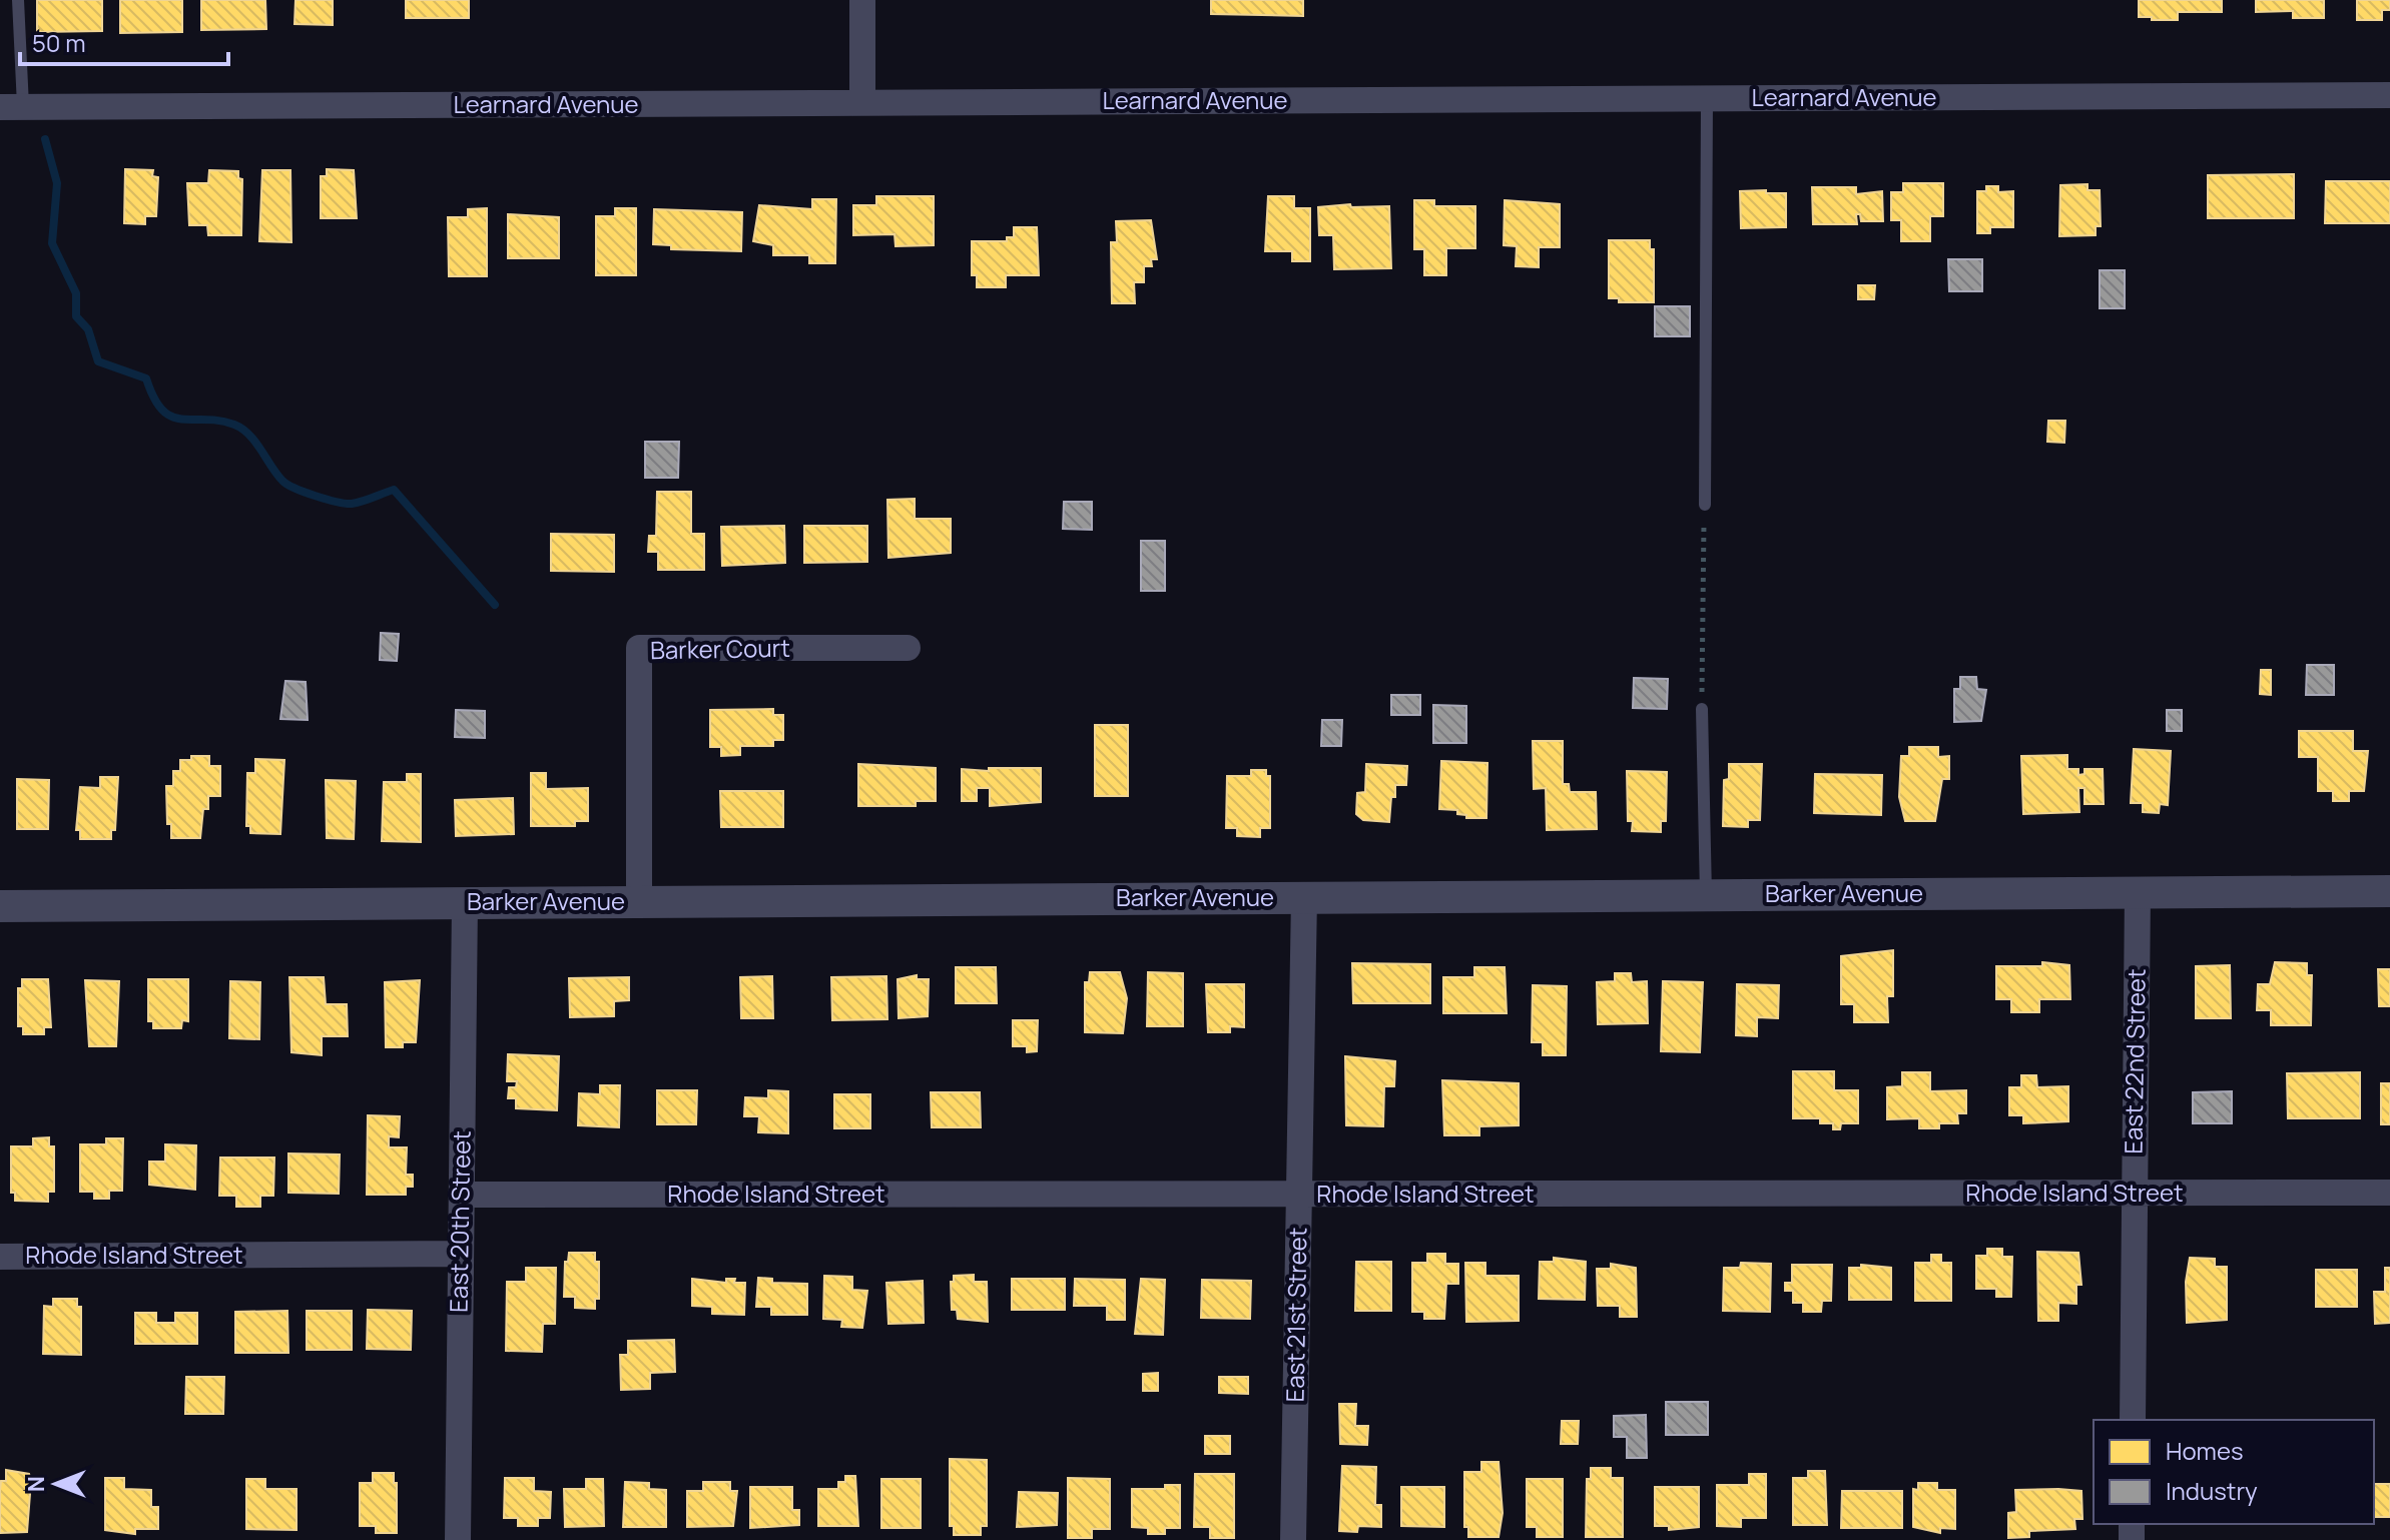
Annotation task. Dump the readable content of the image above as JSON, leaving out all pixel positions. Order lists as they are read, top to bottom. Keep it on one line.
{"streets":{"street":["Learnard Avenue","Barker Court","Barker Avenue","East 22nd Street","Rhode Island Street","East 20th Street","East 21st Street"]},"crossings":[["Barker Court","Barker Avenue"],["Barker Avenue","East 22nd Street"],["Barker Avenue","East 20th Street"],["Barker Avenue","East 21st Street"],["East 22nd Street","Rhode Island Street"],["Rhode Island Street","East 20th Street"],["Rhode Island Street","East 21st Street"]],"legend":["Homes","Industry"],"scale_bar":"50 m","north":"left"}
